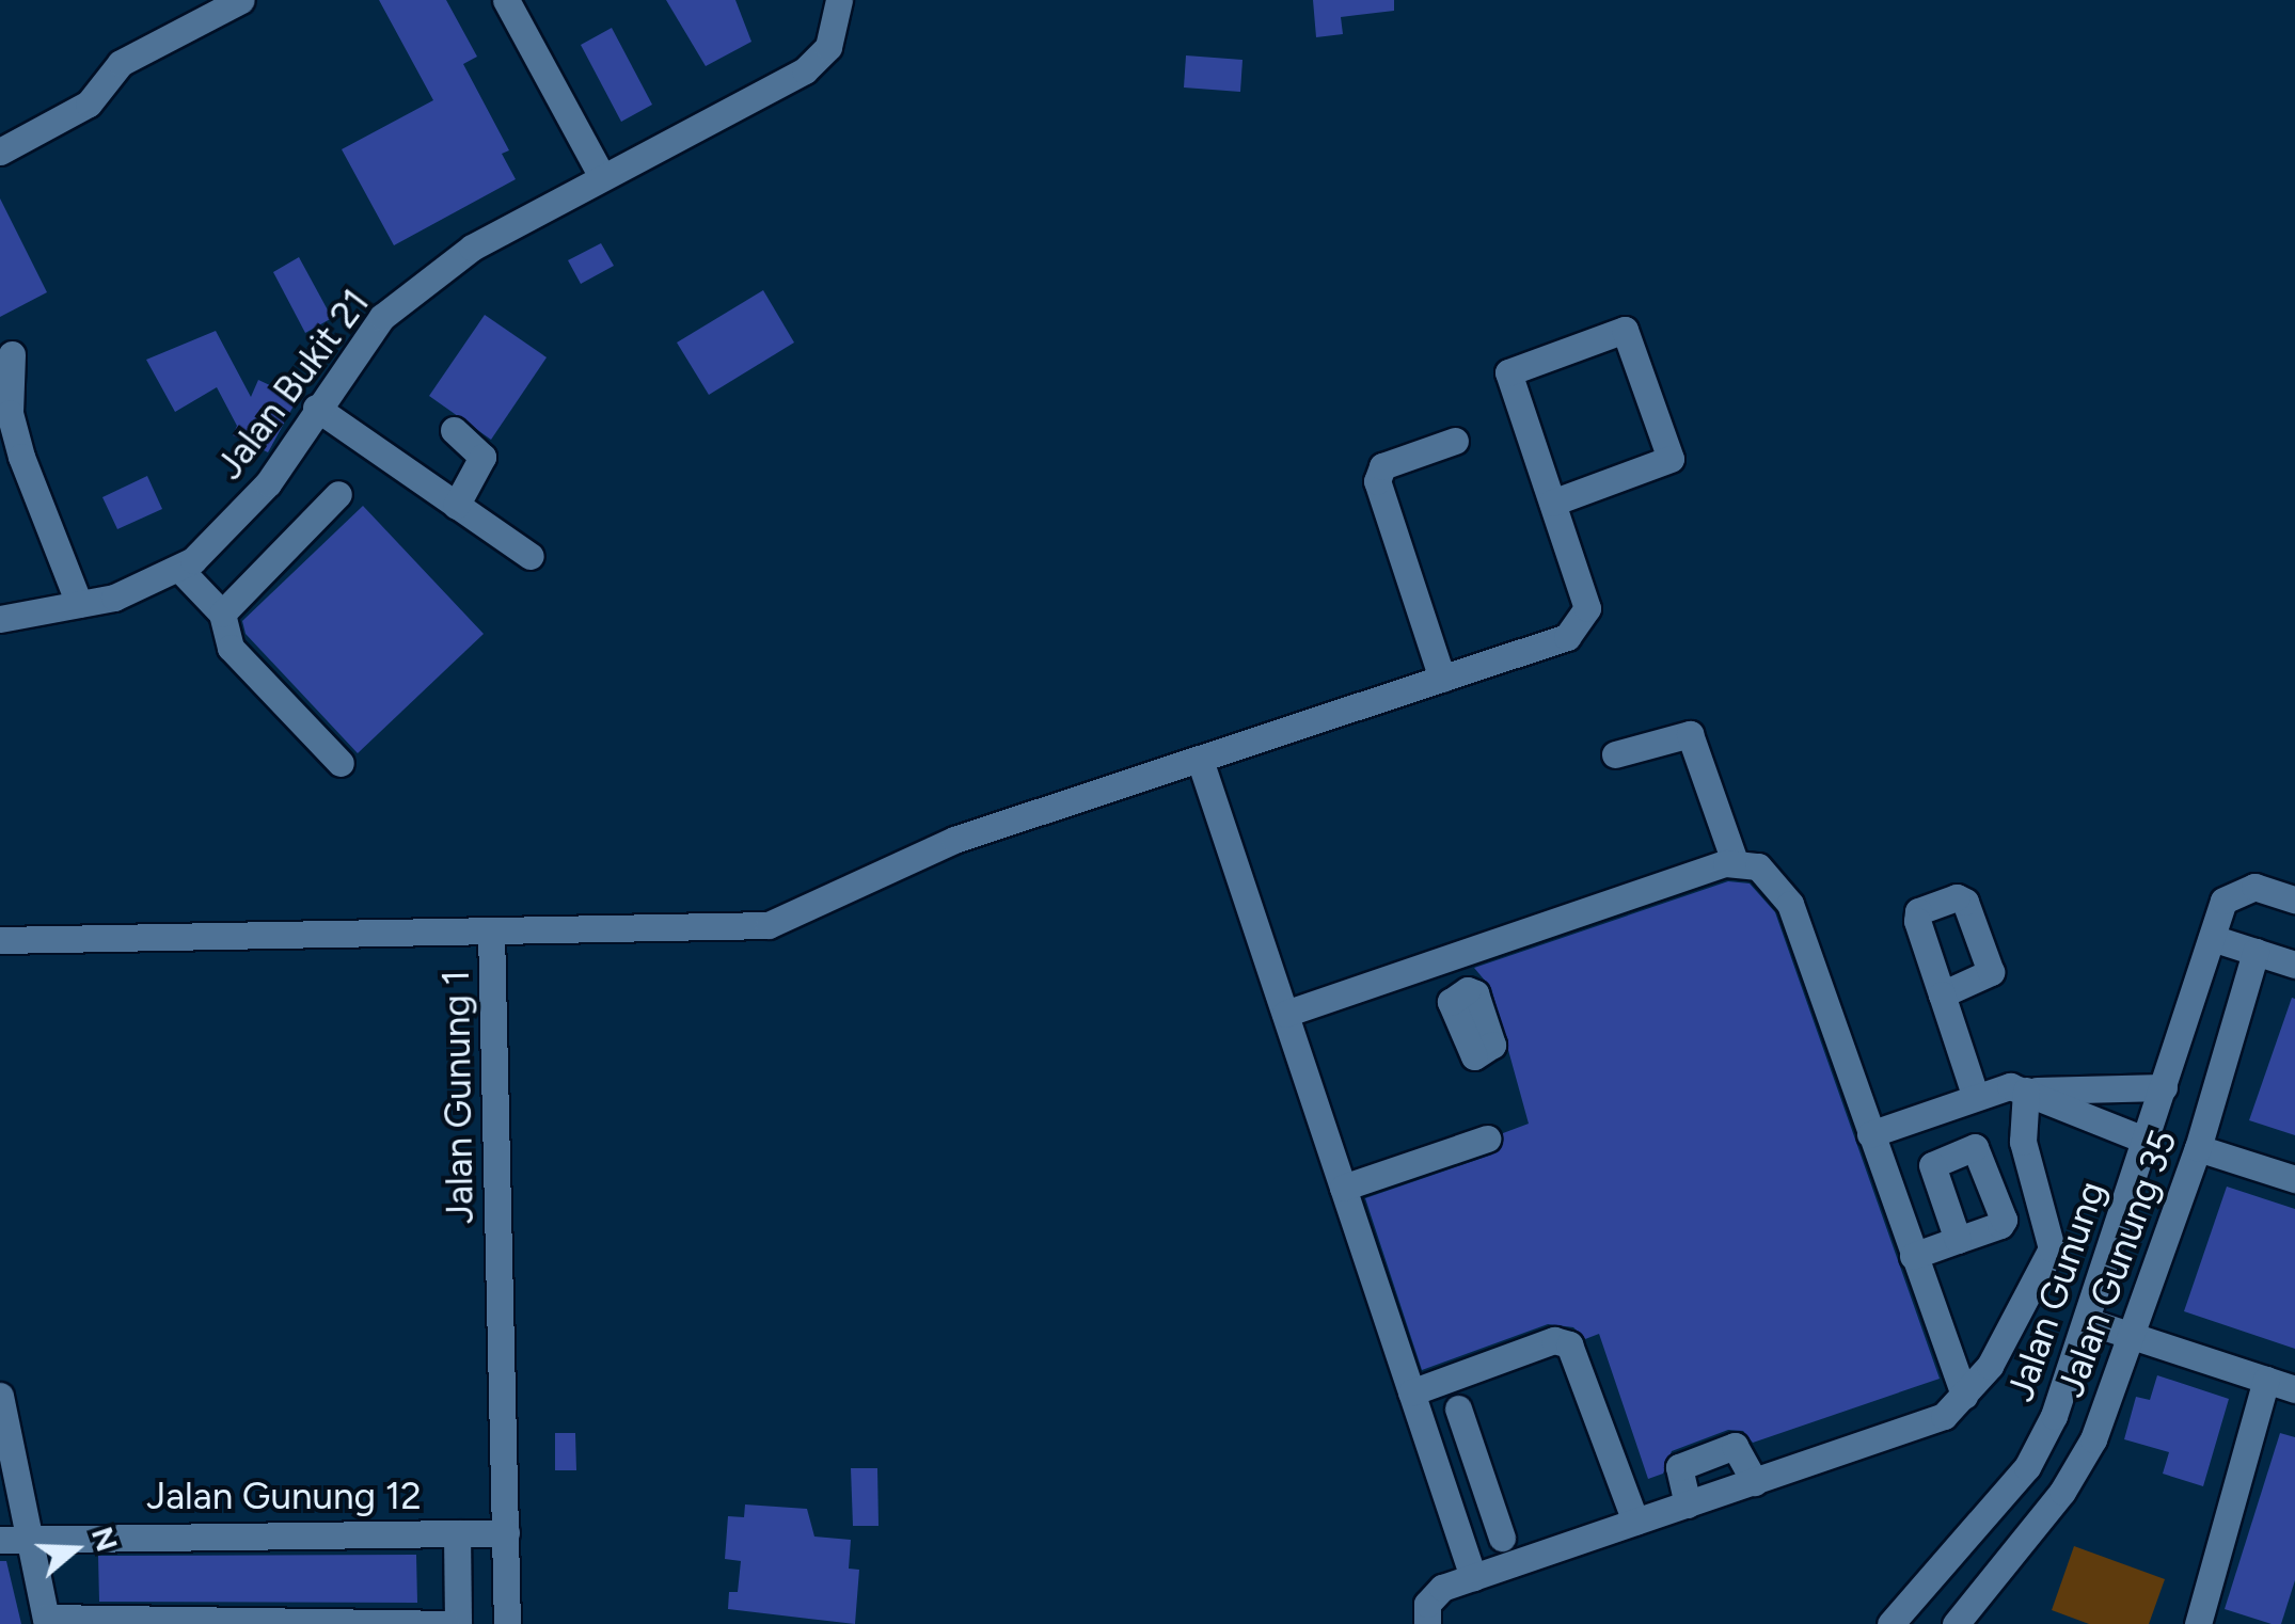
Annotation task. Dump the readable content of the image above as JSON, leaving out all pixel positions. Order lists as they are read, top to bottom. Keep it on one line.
{"streets":{"street":["Jalan Bukit 21","Jalan Gunung 1","Jalan Gunung 35","Jalan Gunung","Jalan Gunung 12"]},"crossings":[["Jalan Gunung 1","Jalan Gunung 12"]],"north":"right"}
